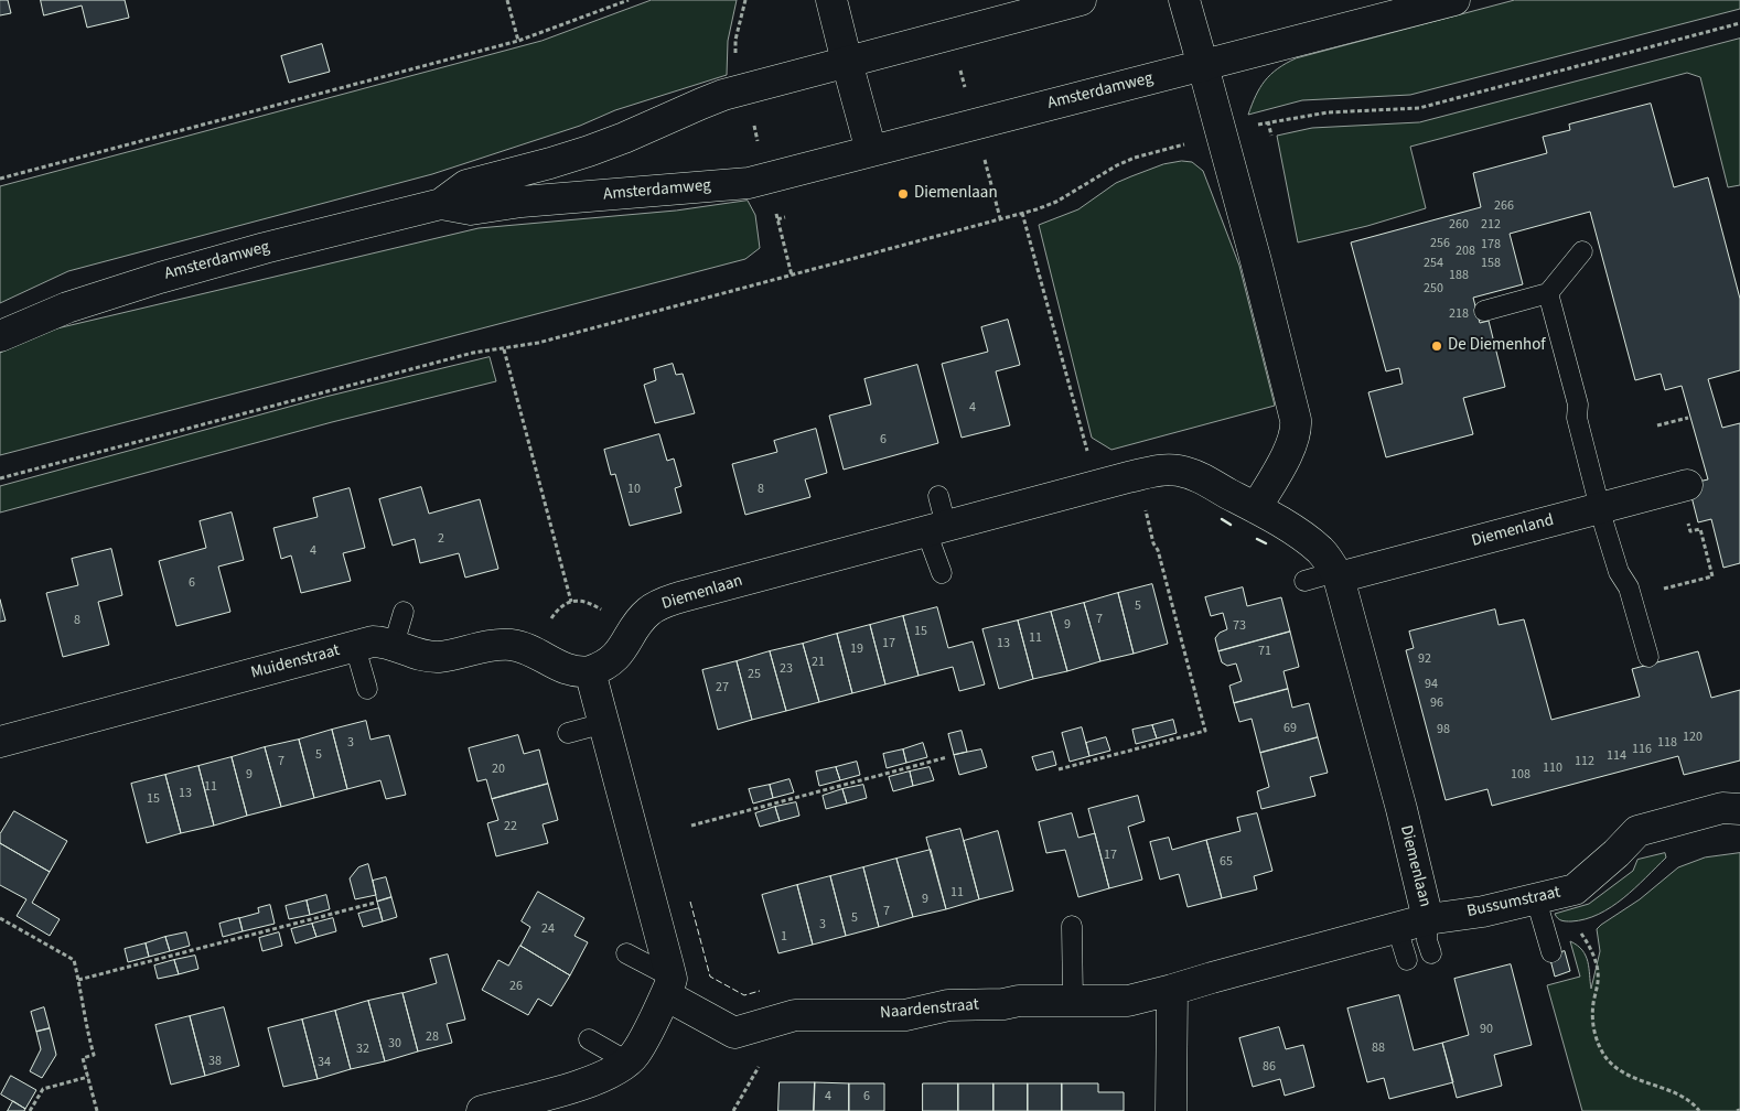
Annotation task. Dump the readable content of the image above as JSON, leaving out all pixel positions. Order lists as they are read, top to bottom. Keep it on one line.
{"streets":{"street":["Amsterdamweg","Diemenland","Diemenlaan","Muidenstraat","Bussumstraat","Naardenstraat"]},"crossings":[["Diemenland","Diemenlaan"],["Diemenlaan","Muidenstraat"],["Diemenlaan","Bussumstraat"],["Diemenlaan","Naardenstraat"]],"places":["Diemenlaan","De Diemenhof"],"house_numbers":["266","260","212","256","178","208","254","158","188","250","218","4","6","10","8","2","4","6","5","7","8","9","73","15","11","17","13","19","71","92","21","23","25","94","27","96","69","98","120","3","118","116","5","114","7","112","110","20","9","108","11","13","15","22","17","65","11","9","7","5","3","24","1","26","90","28","30","88","32","38","34","86","4","6"]}
